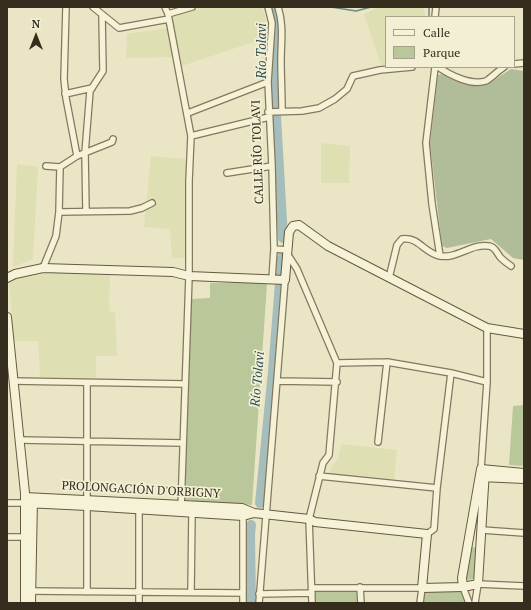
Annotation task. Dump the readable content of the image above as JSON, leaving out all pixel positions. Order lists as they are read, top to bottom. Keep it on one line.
{"streets":{"street":["CALLE RÍO TOLAVI","PROLONGACIÓN D'ORBIGNY"]},"water":["Río Tolavi"],"legend":["Calle","Parque"],"north":"top"}
